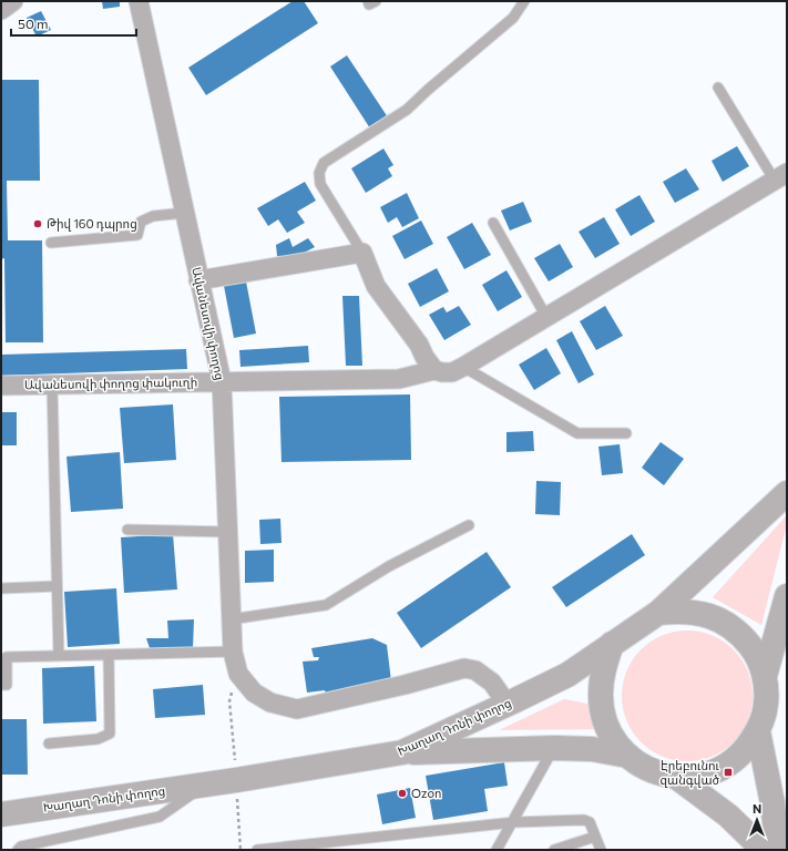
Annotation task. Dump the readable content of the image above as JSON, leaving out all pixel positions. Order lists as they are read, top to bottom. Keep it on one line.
{"streets":{"street":["Ավանեսովի փողոց","Ավանեսովի փողոց փակուղի","Խաղաղ Դոնի փողոց"]},"crossings":[["Ավանեսովի փողոց","Ավանեսովի փողոց փակուղի"],["Ավանեսովի փողոց","Խաղաղ Դոնի փողոց"]],"places":{"other":["Թիվ 160 դպրոց","Ozon"],"transit":["Էրեբունու զանգված"]},"scale_bar":"50 m","north":"top"}
